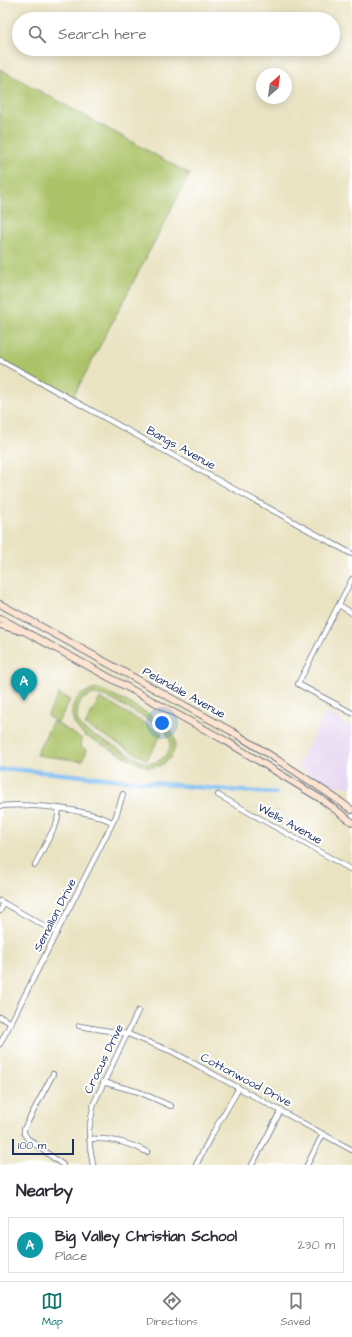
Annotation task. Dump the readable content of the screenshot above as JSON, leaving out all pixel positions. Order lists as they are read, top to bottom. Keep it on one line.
{"streets":{"main road":["Pelandale Avenue"],"street":["Bangs Avenue","Wells Avenue","Semallon Drive","Crocus Drive","Cottonwood Drive"]},"crossings":[["Crocus Drive","Cottonwood Drive"]],"scale_bar":"100 m","north":"top right","page":{"search":"Search here","pins":"A","scale":"100 m","heading":"Nearby","list":[{"mark":"A","name":"Big Valley Christian School","note":"Place","value":"230 m"}],"nav":["Map","Directions","Saved"]}}
